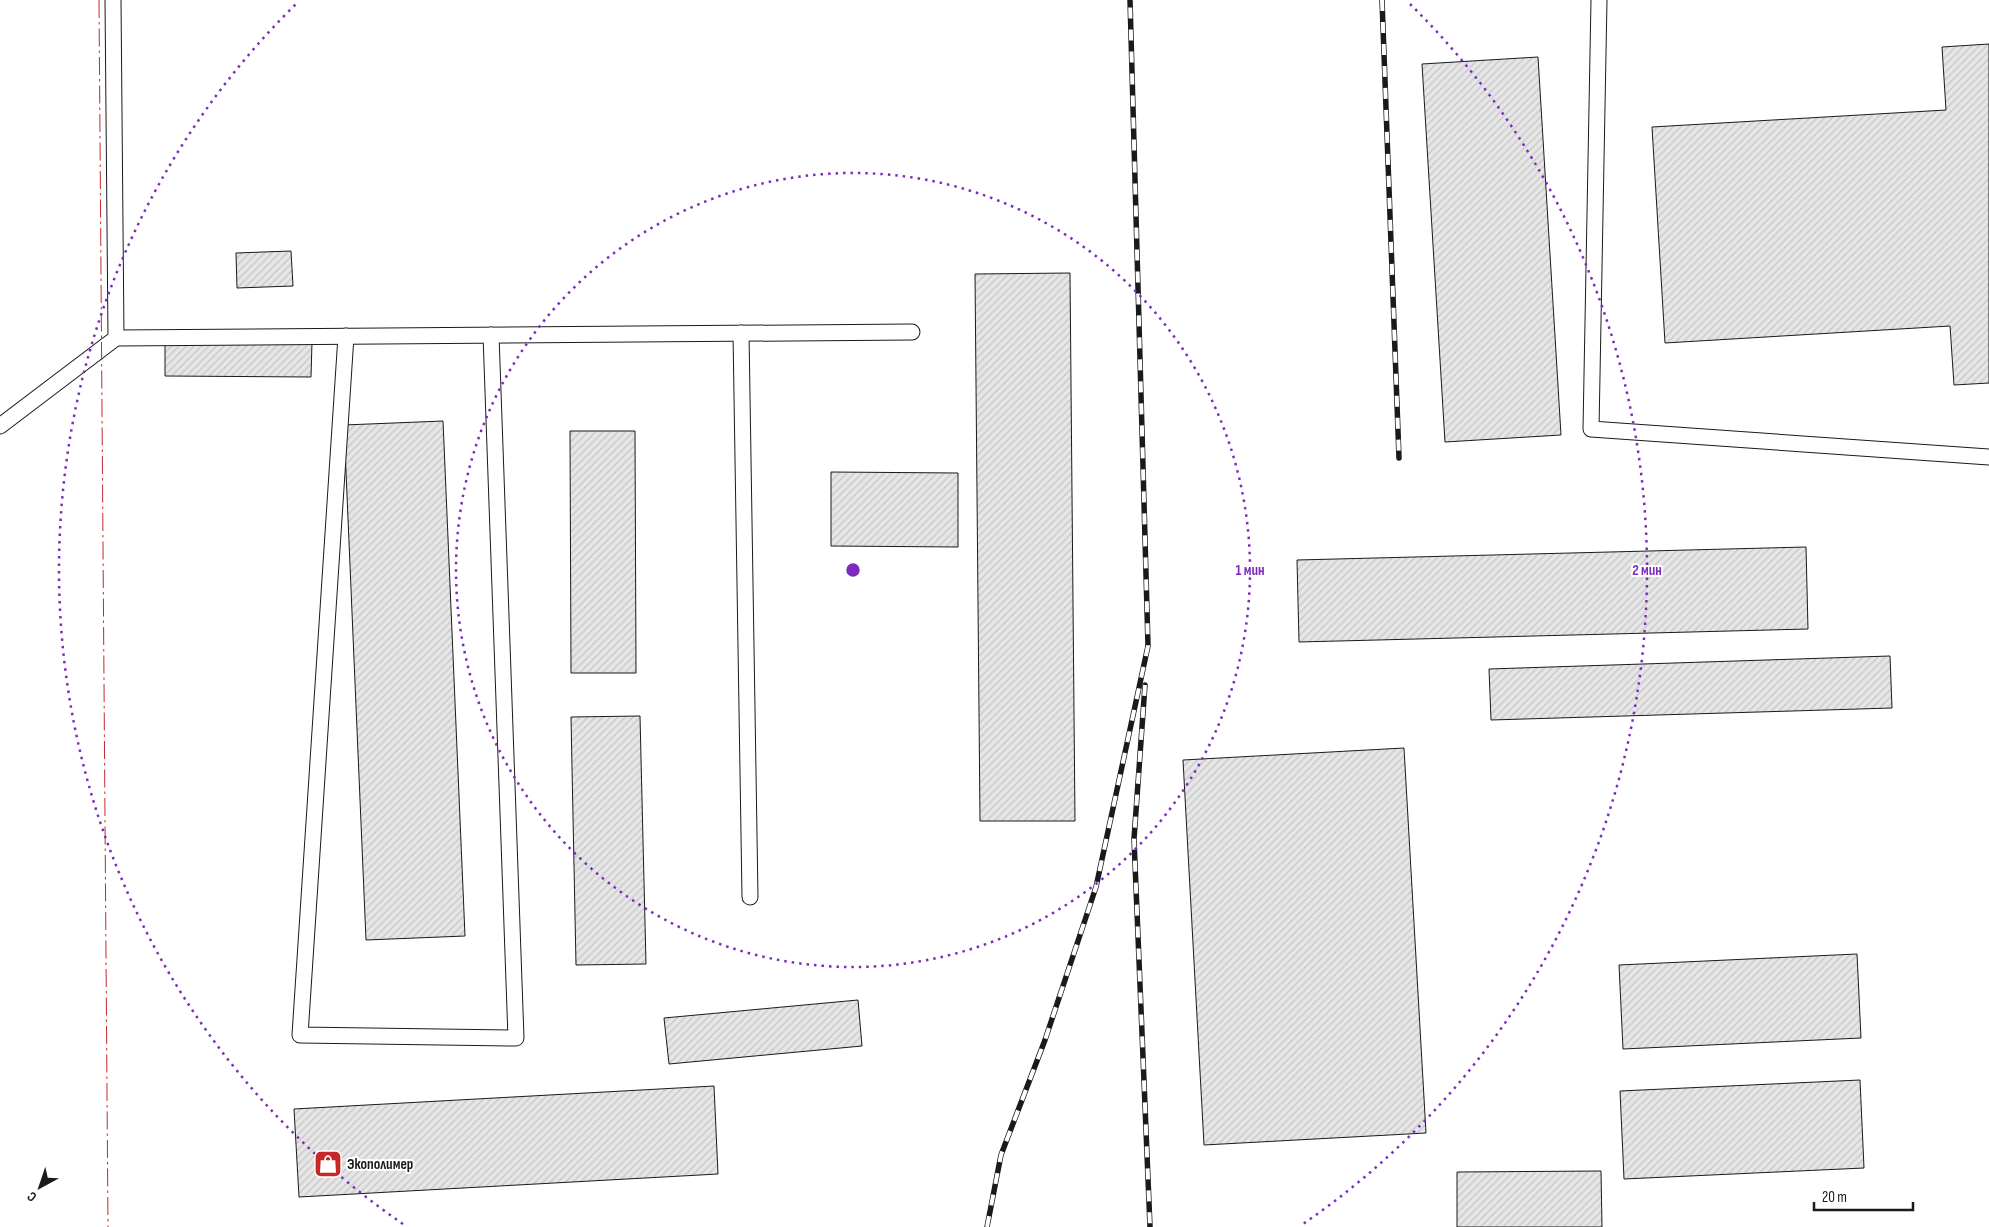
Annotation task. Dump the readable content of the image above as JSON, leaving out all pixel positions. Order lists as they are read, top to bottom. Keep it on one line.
{"places":{"shop":["Экополимер"]},"scale_bar":"20 m","north":"bottom left","rings":["1 мин","2 мин"]}
